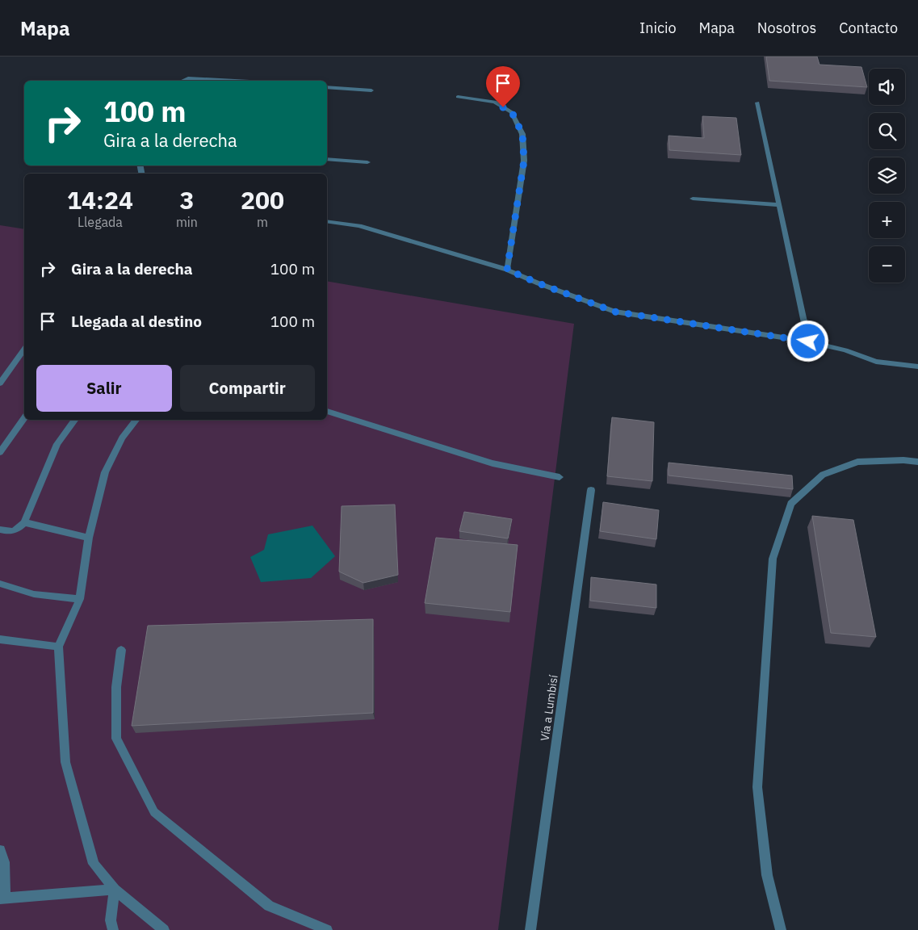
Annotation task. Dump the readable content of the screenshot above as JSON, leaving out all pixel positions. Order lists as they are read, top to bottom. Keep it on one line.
{"streets":{"street":["Vía a Lumbisí"]},"page":{"header":"Mapa","nav":["Inicio","Mapa","Nosotros","Contacto"],"map_buttons":["+","−"],"turn":["100 m","Gira a la derecha"],"eta":["14:24","Llegada","3","min","200","m"],"list":[{"name":"Gira a la derecha","value":"100 m"},{"name":"Llegada al destino","value":"100 m"}],"buttons":["Salir","Compartir"]}}
